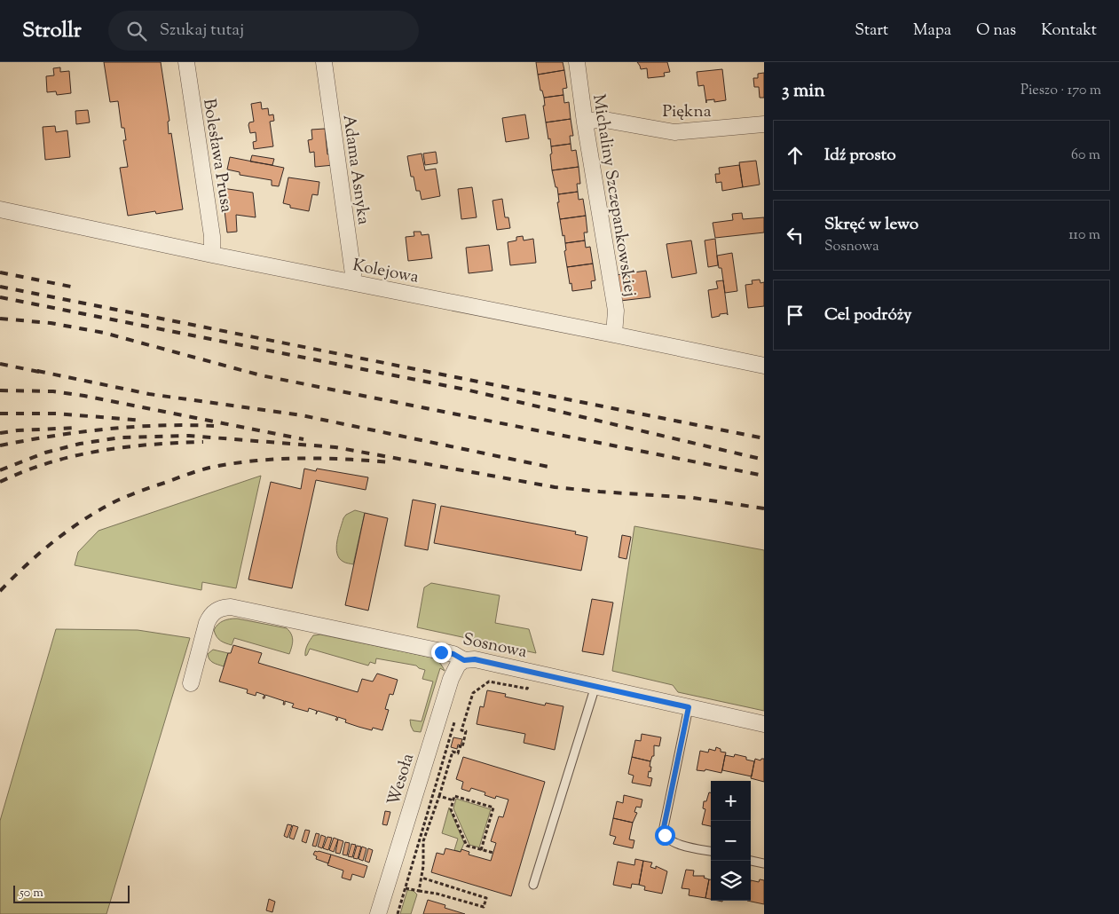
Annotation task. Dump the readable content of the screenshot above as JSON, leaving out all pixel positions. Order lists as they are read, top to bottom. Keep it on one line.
{"streets":{"street":["Piękna","Bolesława Prusa","Adama Asnyka","Michaliny Szczepankowskiej","Kolejowa","Sosnowa","Wesoła"]},"crossings":[["Piękna","Michaliny Szczepankowskiej"],["Bolesława Prusa","Kolejowa"],["Adama Asnyka","Kolejowa"],["Michaliny Szczepankowskiej","Kolejowa"],["Sosnowa","Wesoła"]],"scale_bar":"50 m","page":{"header":"Strollr","search":"Szukaj tutaj","nav":["Start","Mapa","O nas","Kontakt"],"heading":["3 min","Pieszo · 170 m"],"list":[["Idź prosto","60 m"],["Skręć w lewo","Sosnowa","110 m"],"Cel podróży"],"map_buttons":["+","−"],"scale":"50 m"}}
